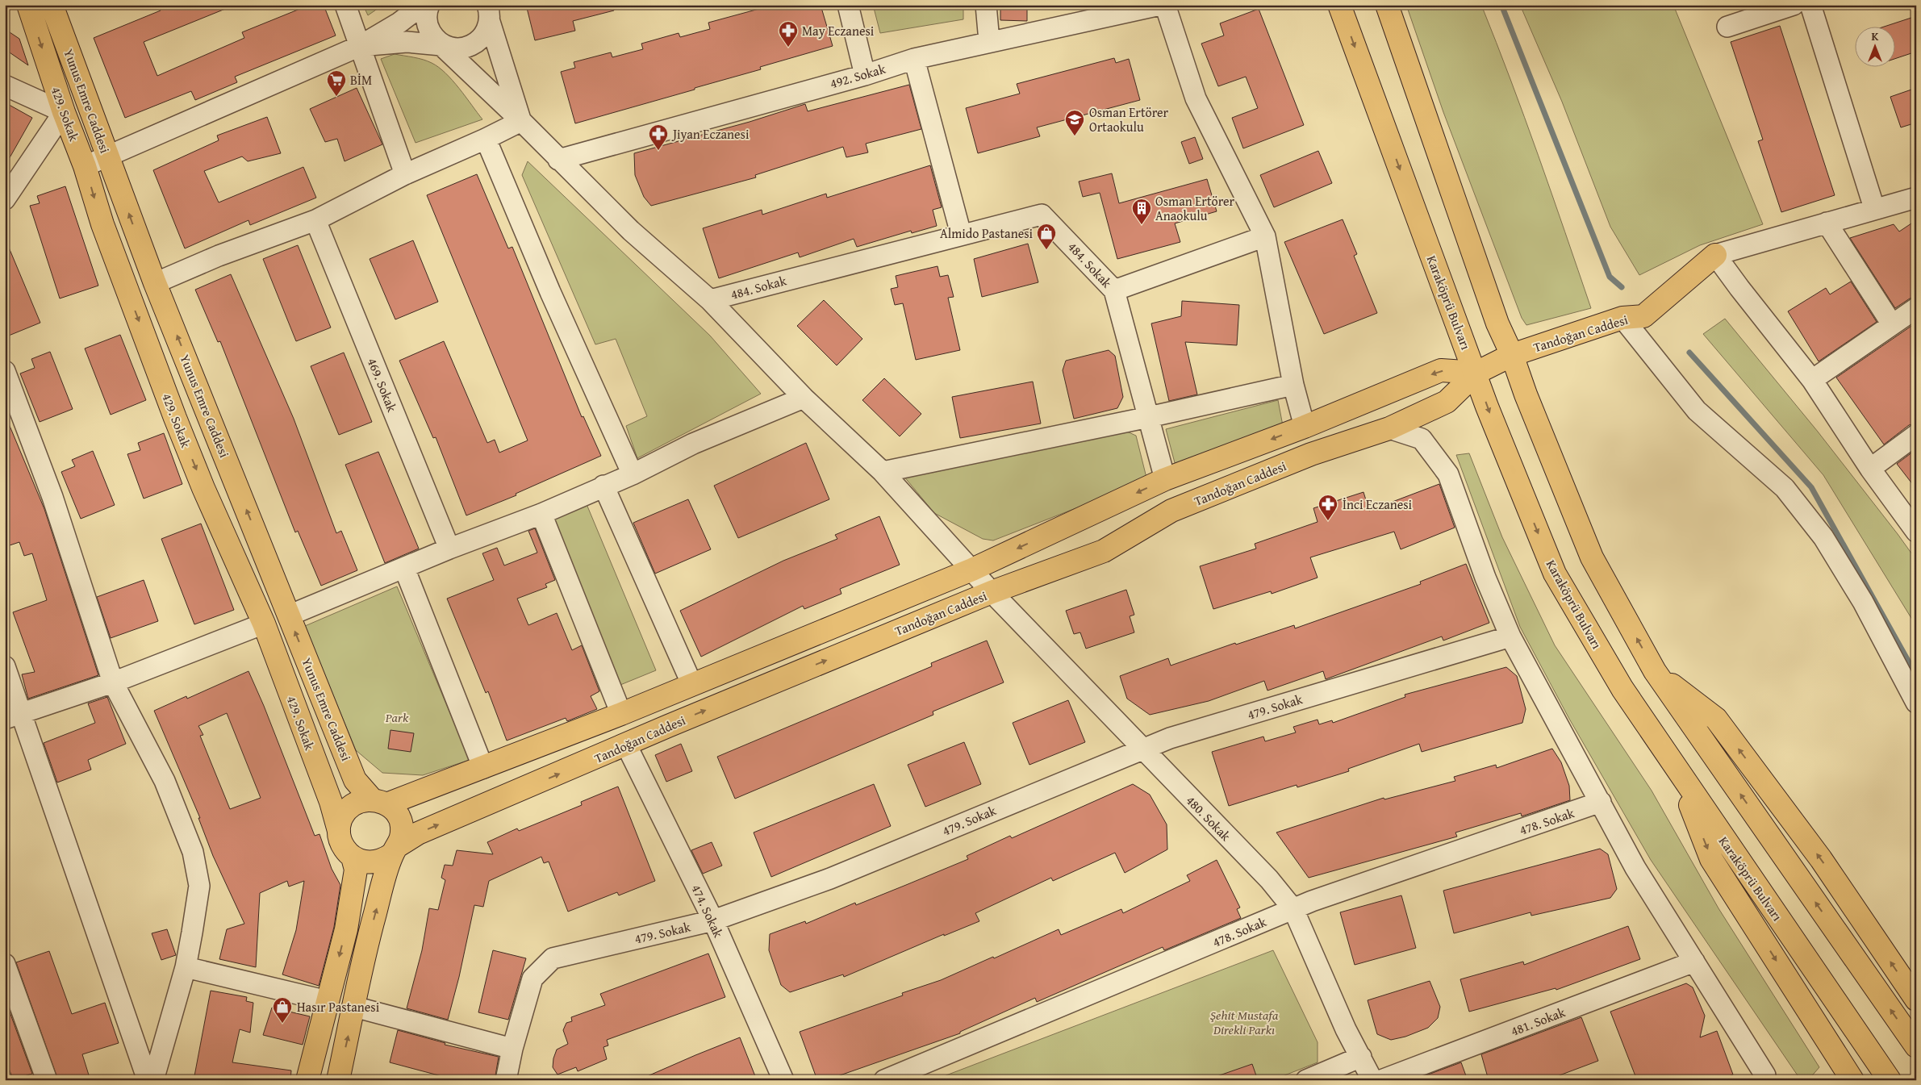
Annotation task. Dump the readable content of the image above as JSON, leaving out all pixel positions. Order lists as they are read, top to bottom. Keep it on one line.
{"streets":{"main road":["Yunus Emre Caddesi","429. Sokak","Karaköprü Bulvarı","Tandoğan Caddesi"],"street":["492. Sokak","484. Sokak","469. Sokak","479. Sokak","480. Sokak","478. Sokak","474. Sokak","481. Sokak"]},"crossings":[["492. Sokak","480. Sokak"],["Yunus Emre Caddesi","429. Sokak"],["Yunus Emre Caddesi","Tandoğan Caddesi"],["429. Sokak","Tandoğan Caddesi"],["484. Sokak","480. Sokak"],["Karaköprü Bulvarı","Tandoğan Caddesi"],["Tandoğan Caddesi","480. Sokak"],["Tandoğan Caddesi","474. Sokak"],["479. Sokak","480. Sokak"],["479. Sokak","474. Sokak"],["480. Sokak","478. Sokak"]],"one_way":["Yunus Emre Caddesi","429. Sokak"],"parks":["Park","Şehit Mustafa Direkli Parkı"],"places":{"pharmacy":["May Eczanesi","Jiyan Eczanesi","İnci Eczanesi"],"supermarket":["BİM"],"school or university":["Osman Ertörer Ortaokulu"],"building":["Osman Ertörer Anaokulu"],"shop":["Almido Pastanesi","Hasır Pastanesi"]},"north":"top"}
